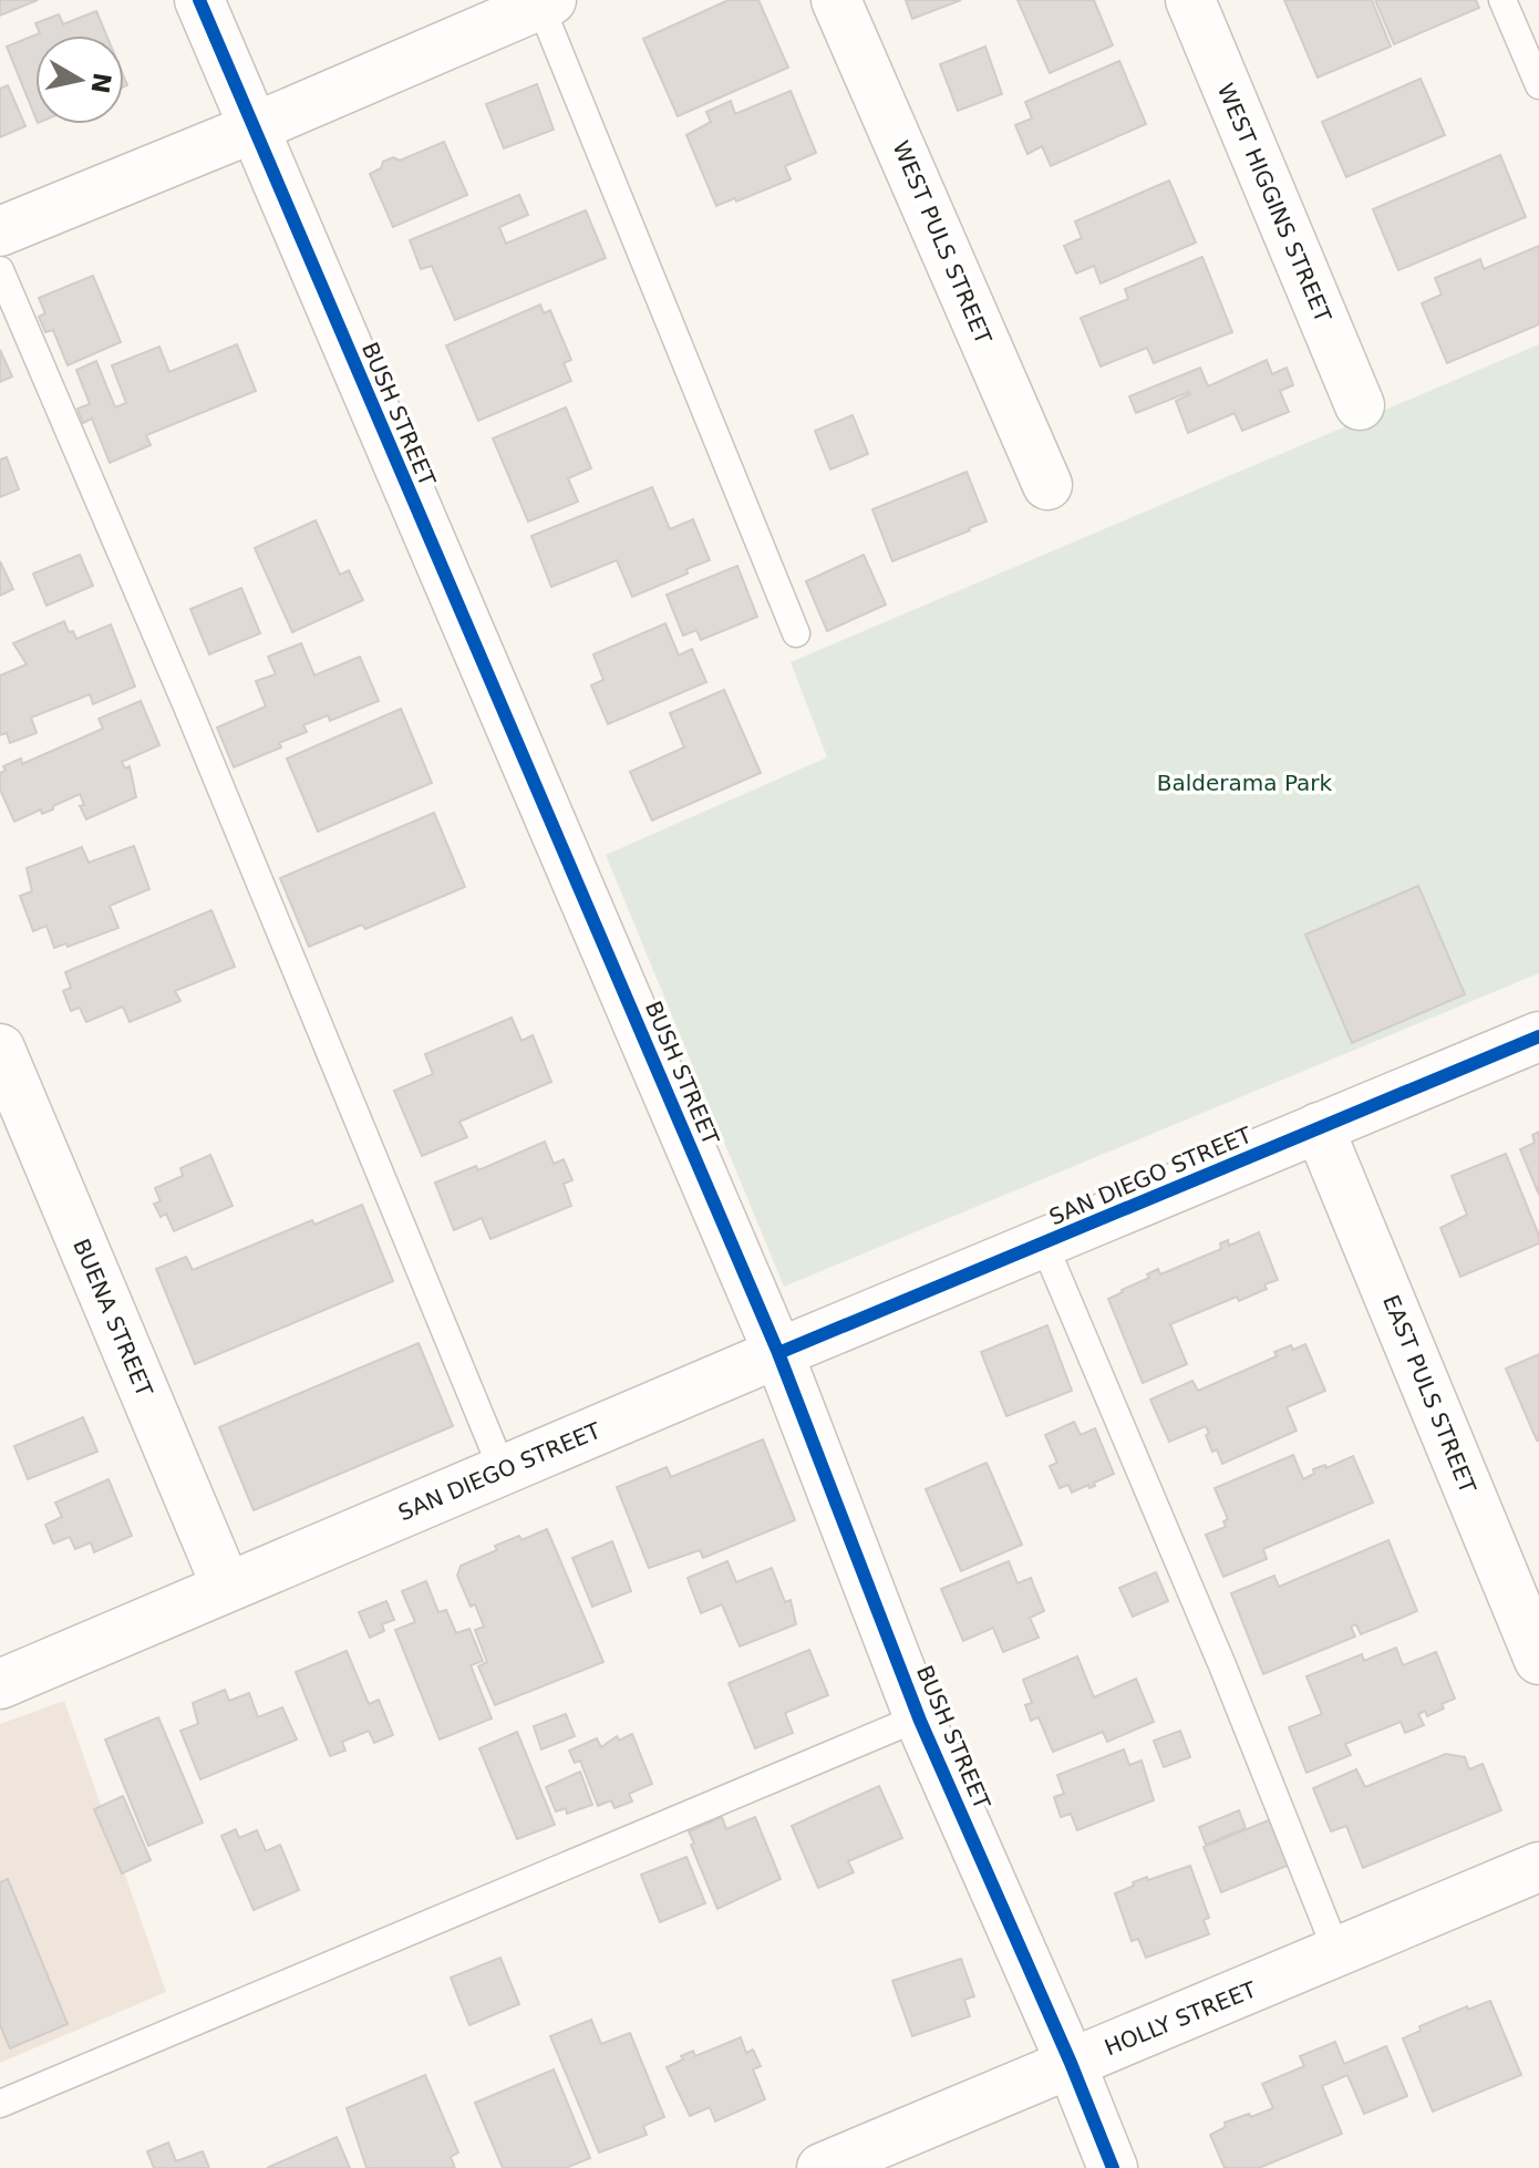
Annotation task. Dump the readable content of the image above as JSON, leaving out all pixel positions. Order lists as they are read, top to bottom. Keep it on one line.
{"streets":{"street":["WEST HIGGINS STREET","WEST PULS STREET","BUSH STREET","SAN DIEGO STREET","BUENA STREET","EAST PULS STREET","HOLLY STREET"]},"crossings":[["BUSH STREET","SAN DIEGO STREET"],["BUSH STREET","HOLLY STREET"],["SAN DIEGO STREET","BUENA STREET"],["SAN DIEGO STREET","EAST PULS STREET"]],"parks":["Balderama Park"],"north":"right"}
